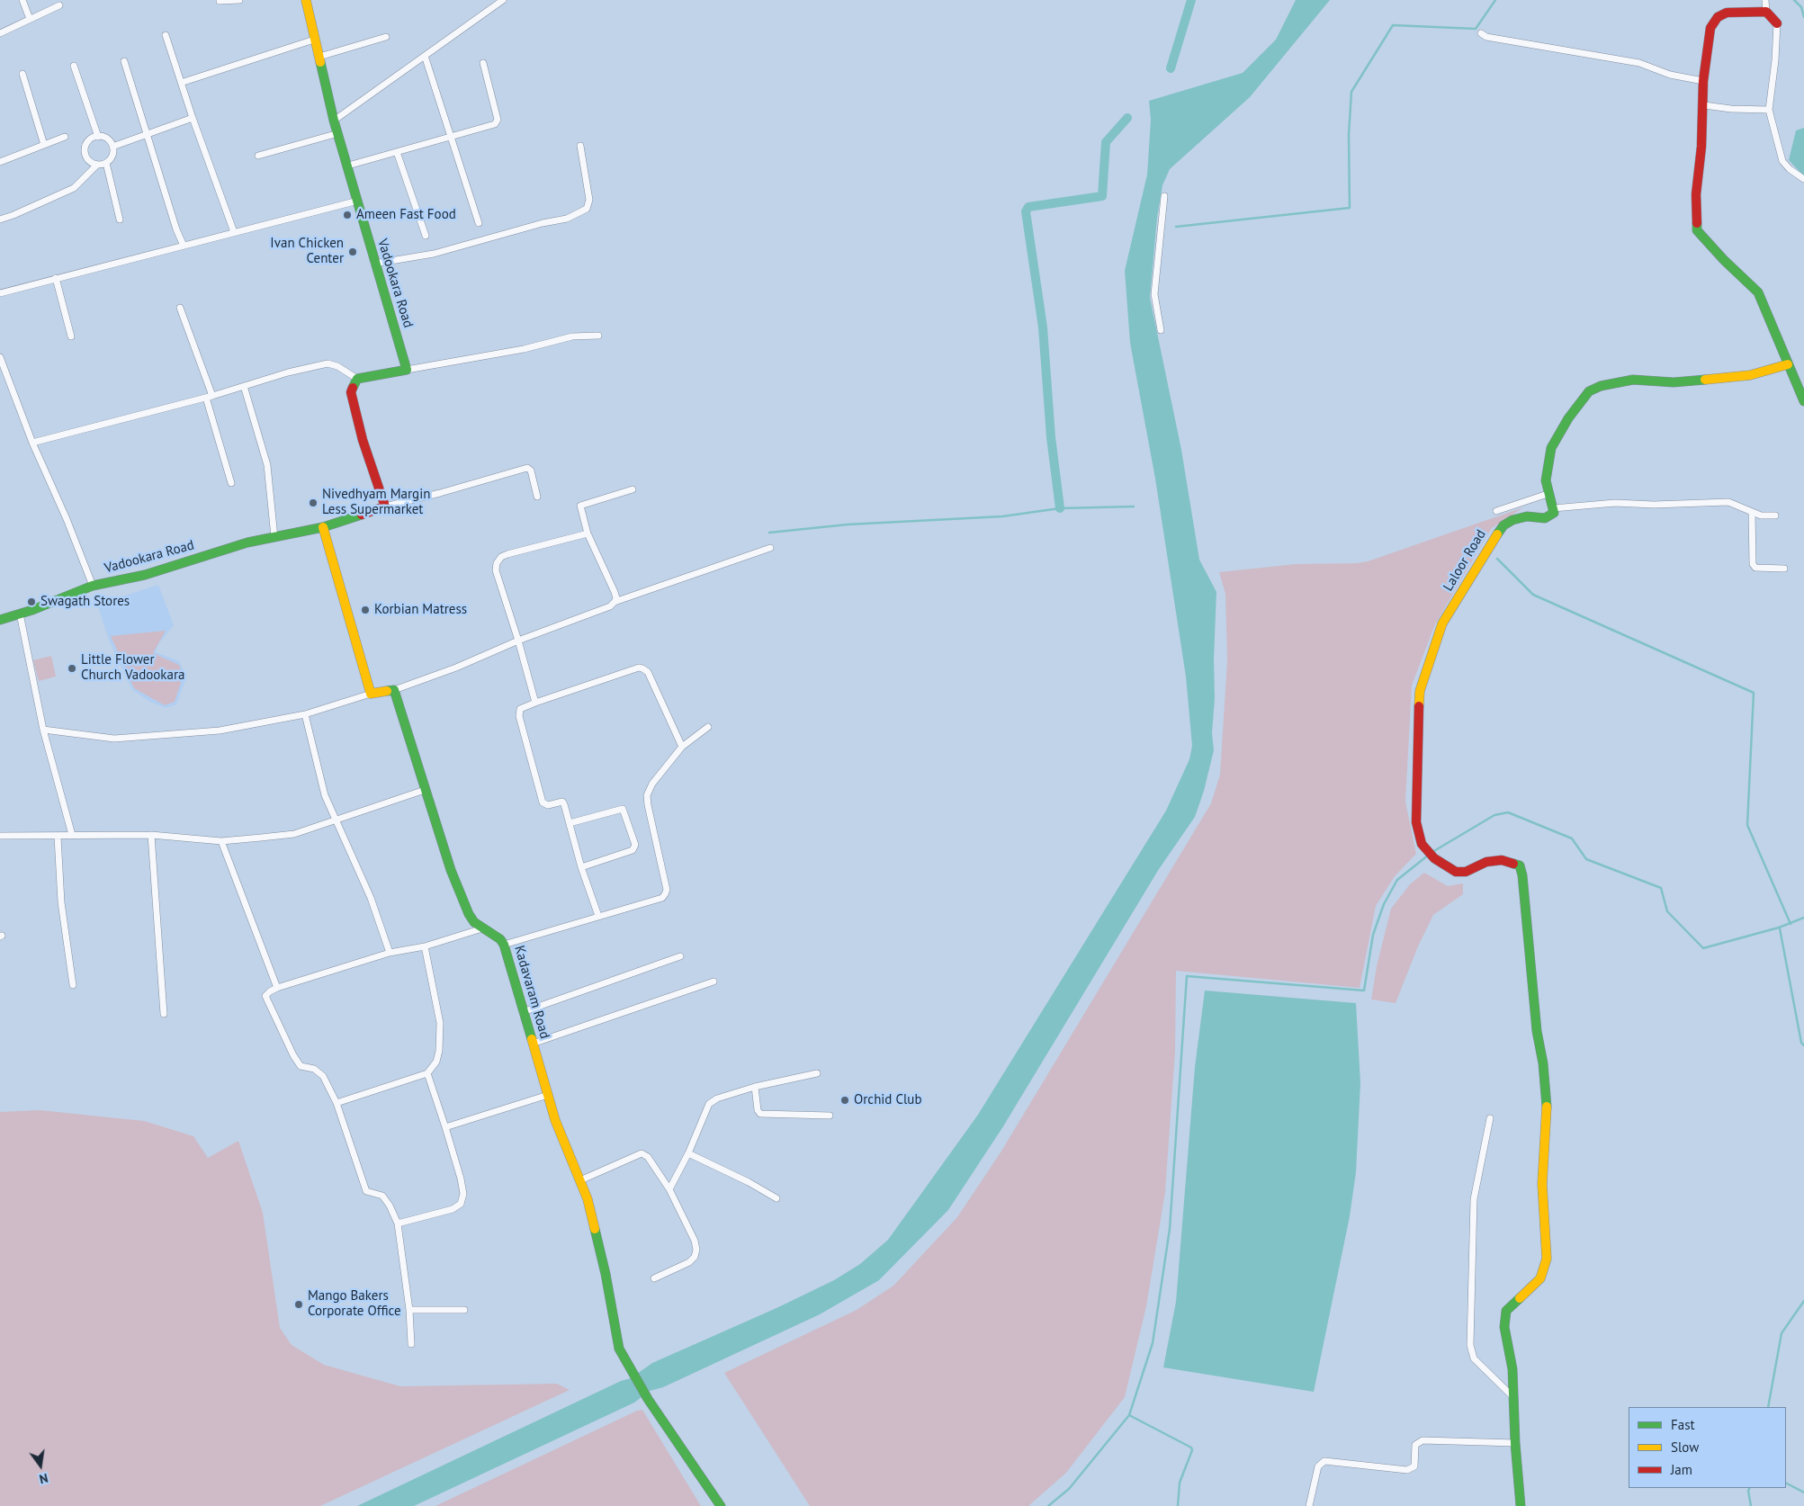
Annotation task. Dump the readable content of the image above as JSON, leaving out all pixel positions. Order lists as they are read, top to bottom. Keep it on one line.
{"streets":{"street":["Vadookara Road","Laloor Road","Kadavaram Road"]},"places":["Ameen Fast Food","Ivan Chicken Center","Nivedhyam Margin Less Supermarket","Swagath Stores","Korbian Matress","Little Flower Church Vadookara","Orchid Club","Mango Bakers Corporate Office"],"legend":["Fast","Slow","Jam"],"north":"bottom"}
